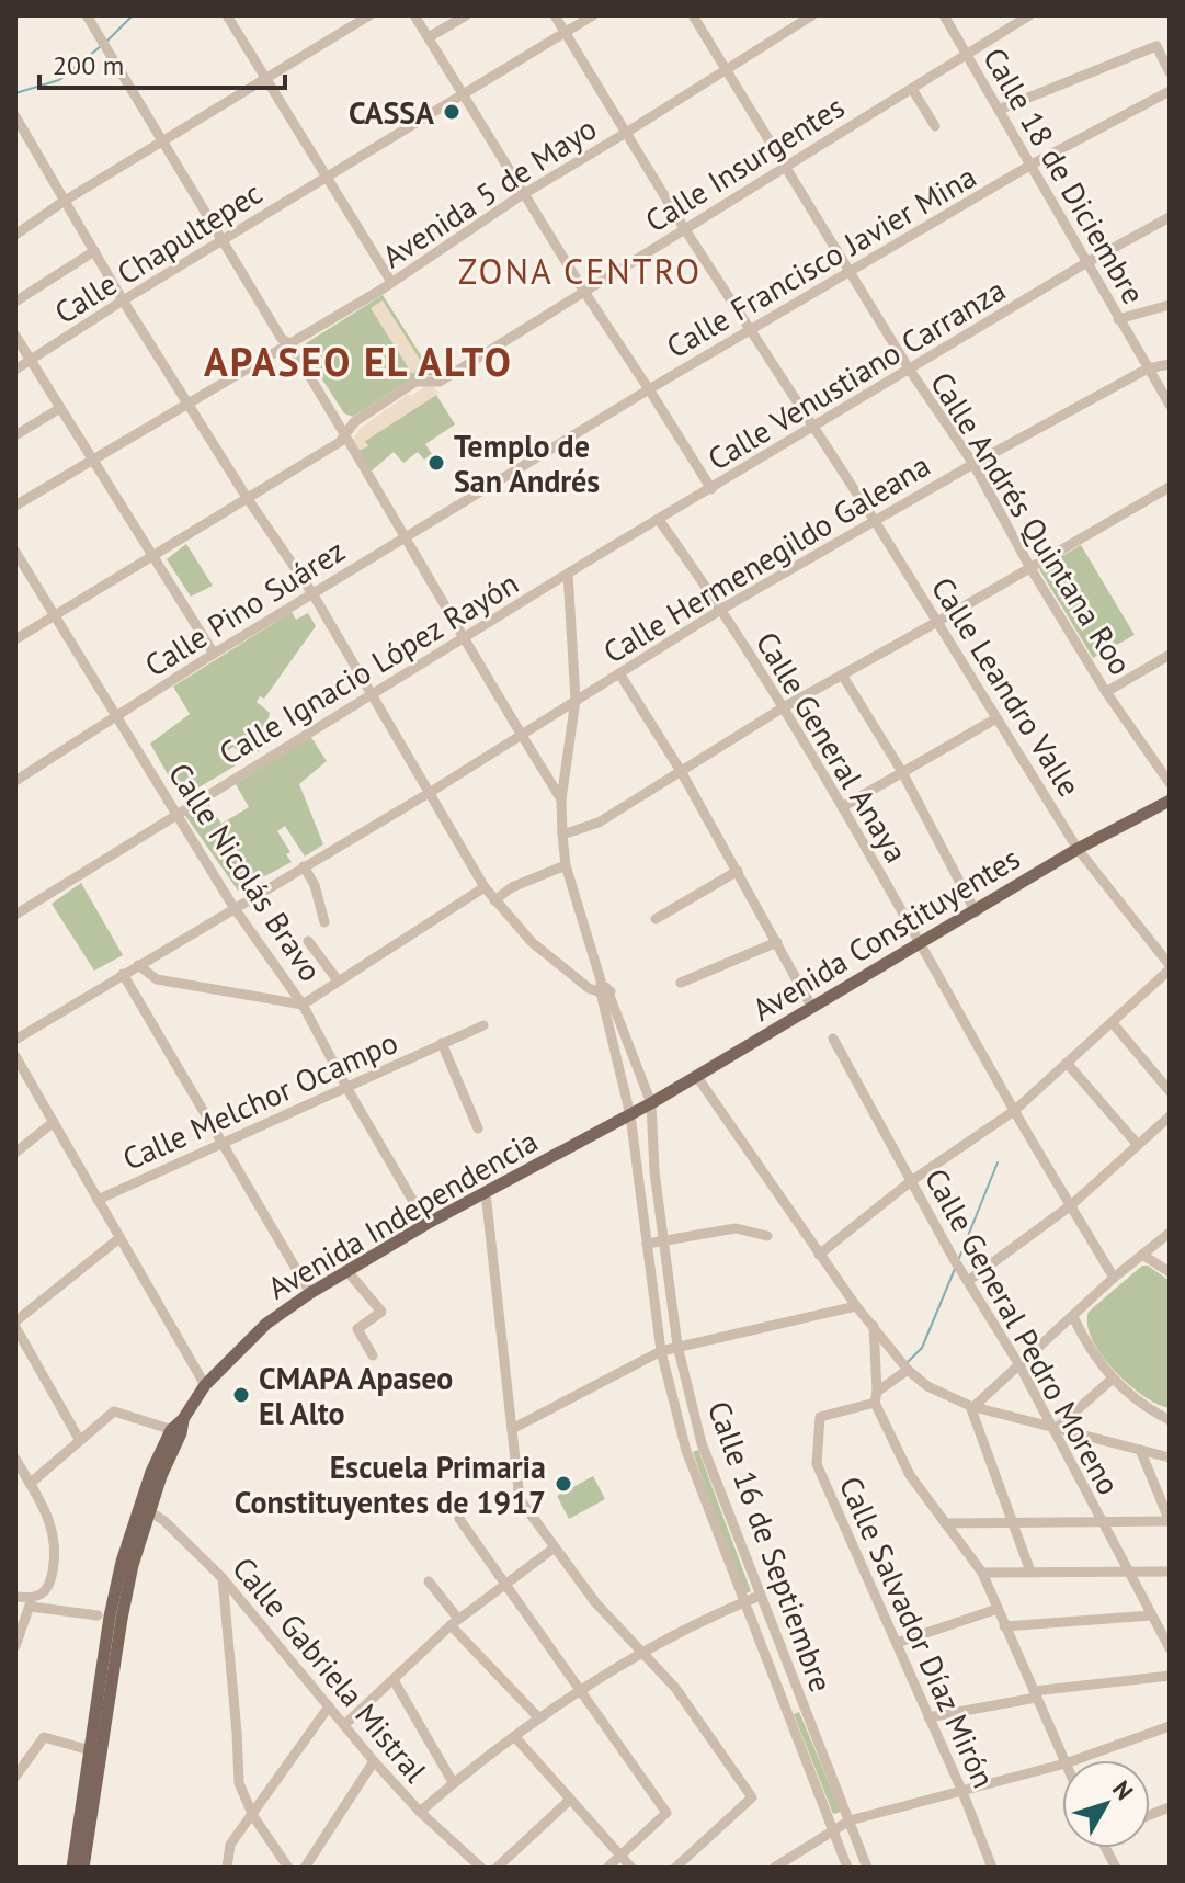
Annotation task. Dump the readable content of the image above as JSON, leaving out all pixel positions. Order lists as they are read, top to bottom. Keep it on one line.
{"streets":{"main road":["Avenida Constituyentes","Avenida Independencia"],"street":["Calle Insurgentes","Calle 18 de Diciembre","Avenida 5 de Mayo","Calle Chapultepec","Calle Francisco Javier Mina","Calle Venustiano Carranza","Calle Andrés Quintana Roo","Calle Hermenegildo Galeana","Calle Pino Suárez","Calle Ignacio López Rayón","Calle Leandro Valle","Calle General Anaya","Calle Nicolás Bravo","Calle Melchor Ocampo","Calle General Pedro Moreno","Calle 16 de Septiembre","Calle Salvador Díaz Mirón","Calle Gabriela Mistral"]},"crossings":[["Calle Insurgentes","Calle 18 de Diciembre"],["Calle Insurgentes","Calle Andrés Quintana Roo"],["Calle Insurgentes","Calle Leandro Valle"],["Calle Insurgentes","Calle Nicolás Bravo"],["Calle 18 de Diciembre","Calle Francisco Javier Mina"],["Calle 18 de Diciembre","Calle Venustiano Carranza"],["Calle 18 de Diciembre","Calle Hermenegildo Galeana"],["Avenida 5 de Mayo","Calle Andrés Quintana Roo"],["Avenida 5 de Mayo","Calle Leandro Valle"],["Calle Chapultepec","Calle Leandro Valle"],["Calle Francisco Javier Mina","Calle Andrés Quintana Roo"],["Calle Francisco Javier Mina","Calle Pino Suárez"],["Calle Francisco Javier Mina","Calle Leandro Valle"],["Calle Venustiano Carranza","Calle Andrés Quintana Roo"],["Calle Venustiano Carranza","Calle Ignacio López Rayón"],["Calle Venustiano Carranza","Calle Leandro Valle"],["Calle Venustiano Carranza","Calle General Anaya"],["Calle Venustiano Carranza","Calle 16 de Septiembre"],["Calle Andrés Quintana Roo","Calle Hermenegildo Galeana"],["Calle Hermenegildo Galeana","Calle Leandro Valle"],["Calle Hermenegildo Galeana","Calle General Anaya"],["Calle Hermenegildo Galeana","Calle Nicolás Bravo"],["Calle Hermenegildo Galeana","Calle 16 de Septiembre"],["Calle Pino Suárez","Calle Nicolás Bravo"],["Calle Ignacio López Rayón","Calle Nicolás Bravo"],["Calle Ignacio López Rayón","Calle 16 de Septiembre"],["Calle Leandro Valle","Avenida Constituyentes"],["Calle General Anaya","Avenida Constituyentes"],["Calle Nicolás Bravo","Calle Melchor Ocampo"],["Calle Nicolás Bravo","Avenida Independencia"],["Avenida Constituyentes","Avenida Independencia"],["Avenida Constituyentes","Calle 16 de Septiembre"],["Avenida Independencia","Calle 16 de Septiembre"],["Avenida Independencia","Calle Gabriela Mistral"]],"districts":["ZONA CENTRO","APASEO EL ALTO"],"places":["CASSA","Templo de San Andrés","CMAPA Apaseo El Alto","Escuela Primaria Constituyentes de 1917"],"scale_bar":"200 m","north":"top right"}
